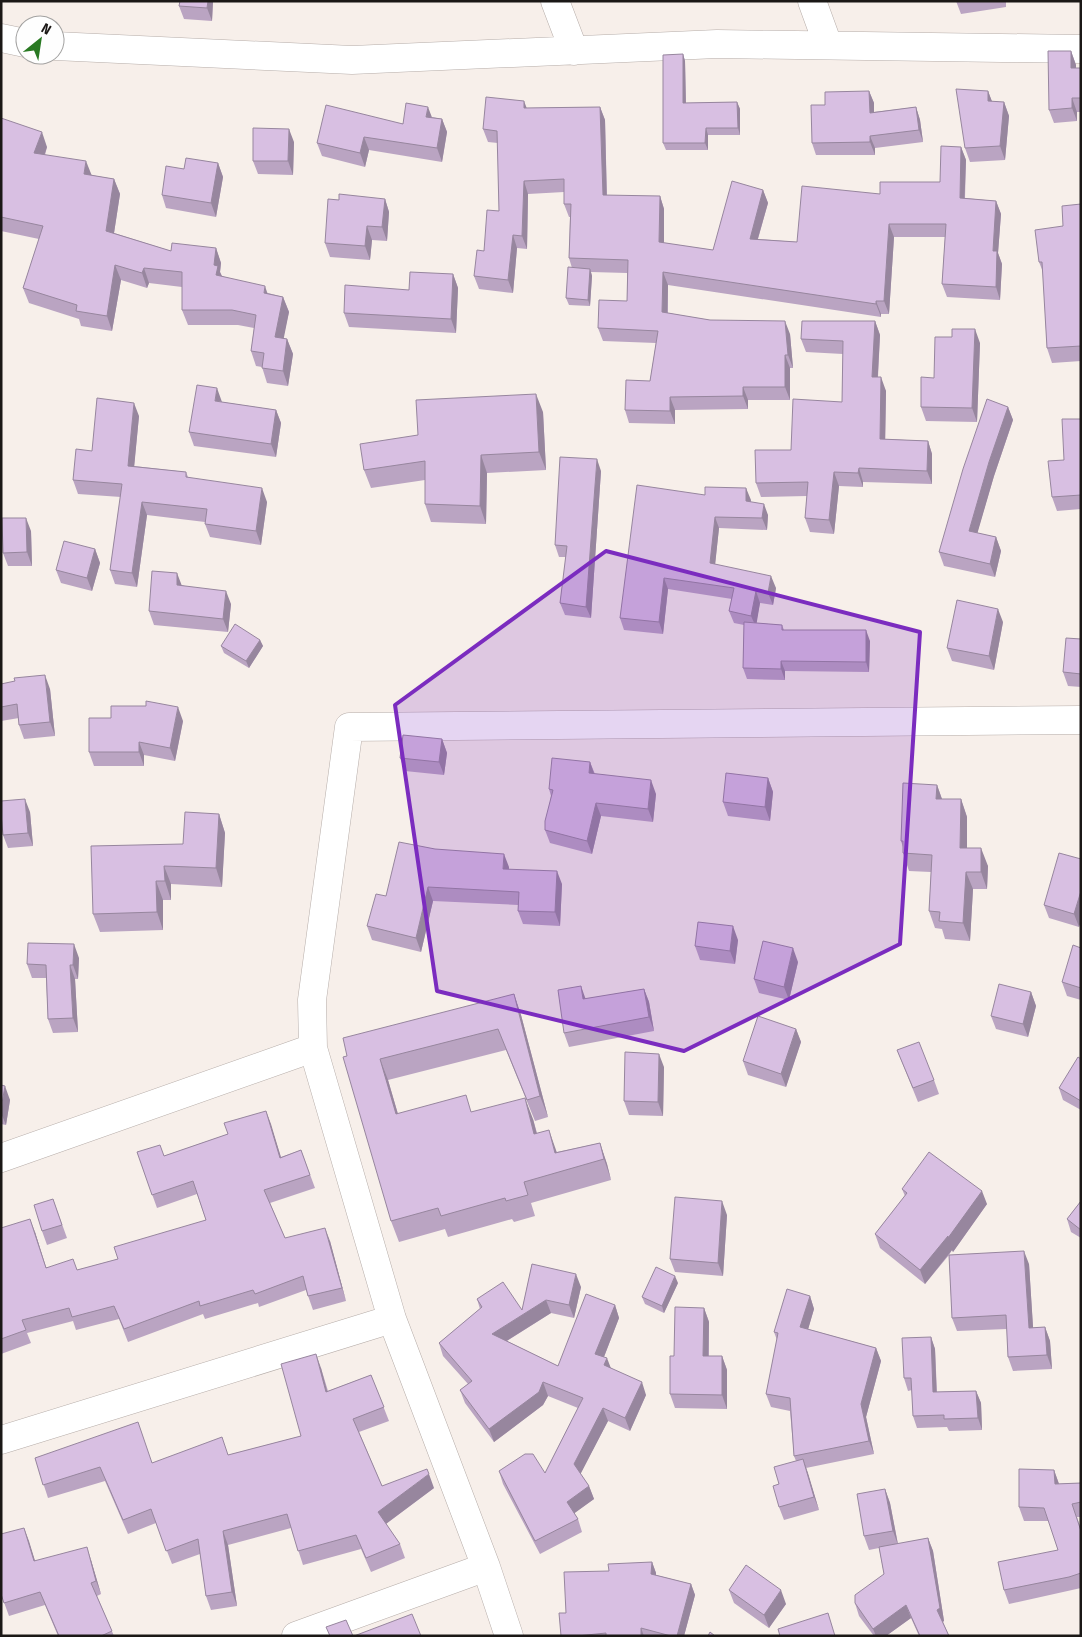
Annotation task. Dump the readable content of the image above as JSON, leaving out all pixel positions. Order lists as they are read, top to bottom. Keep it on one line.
{"north":"top right"}
